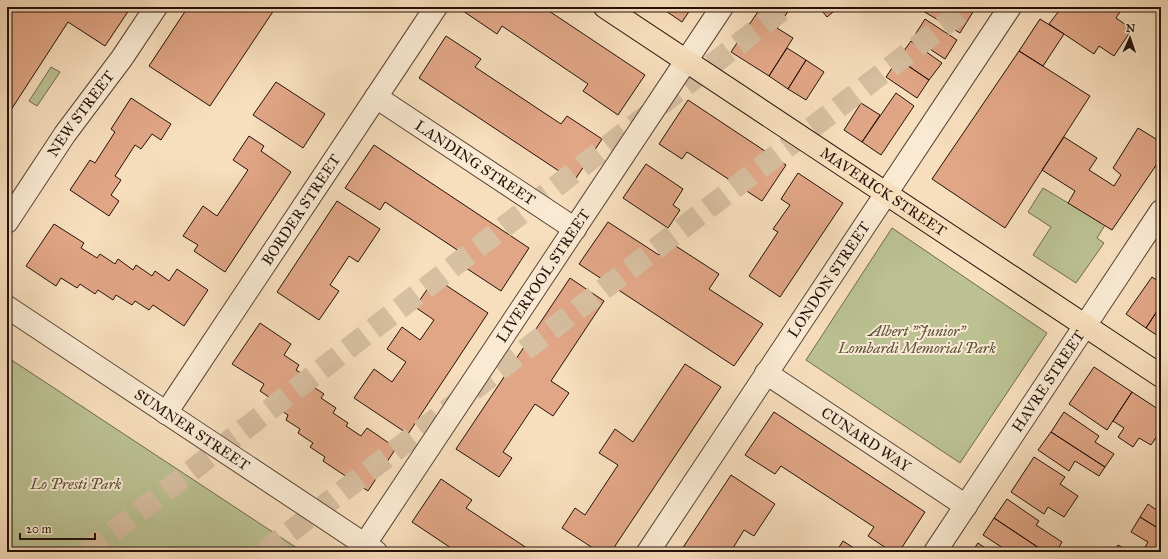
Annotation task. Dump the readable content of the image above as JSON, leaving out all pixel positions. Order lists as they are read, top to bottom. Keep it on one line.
{"streets":{"main road":["MAVERICK STREET"],"street":["NEW STREET","LANDING STREET","BORDER STREET","LIVERPOOL STREET","LONDON STREET","HAVRE STREET","SUMNER STREET","CUNARD WAY"]},"crossings":[["LANDING STREET","BORDER STREET"],["LANDING STREET","LIVERPOOL STREET"],["MAVERICK STREET","LIVERPOOL STREET"],["MAVERICK STREET","LONDON STREET"],["MAVERICK STREET","HAVRE STREET"],["BORDER STREET","SUMNER STREET"],["LIVERPOOL STREET","SUMNER STREET"],["LONDON STREET","CUNARD WAY"],["HAVRE STREET","CUNARD WAY"]],"parks":["Albert \"Junior\" Lombardi Memorial Park","Lo Presti Park"],"scale_bar":"20 m","north":"top"}
